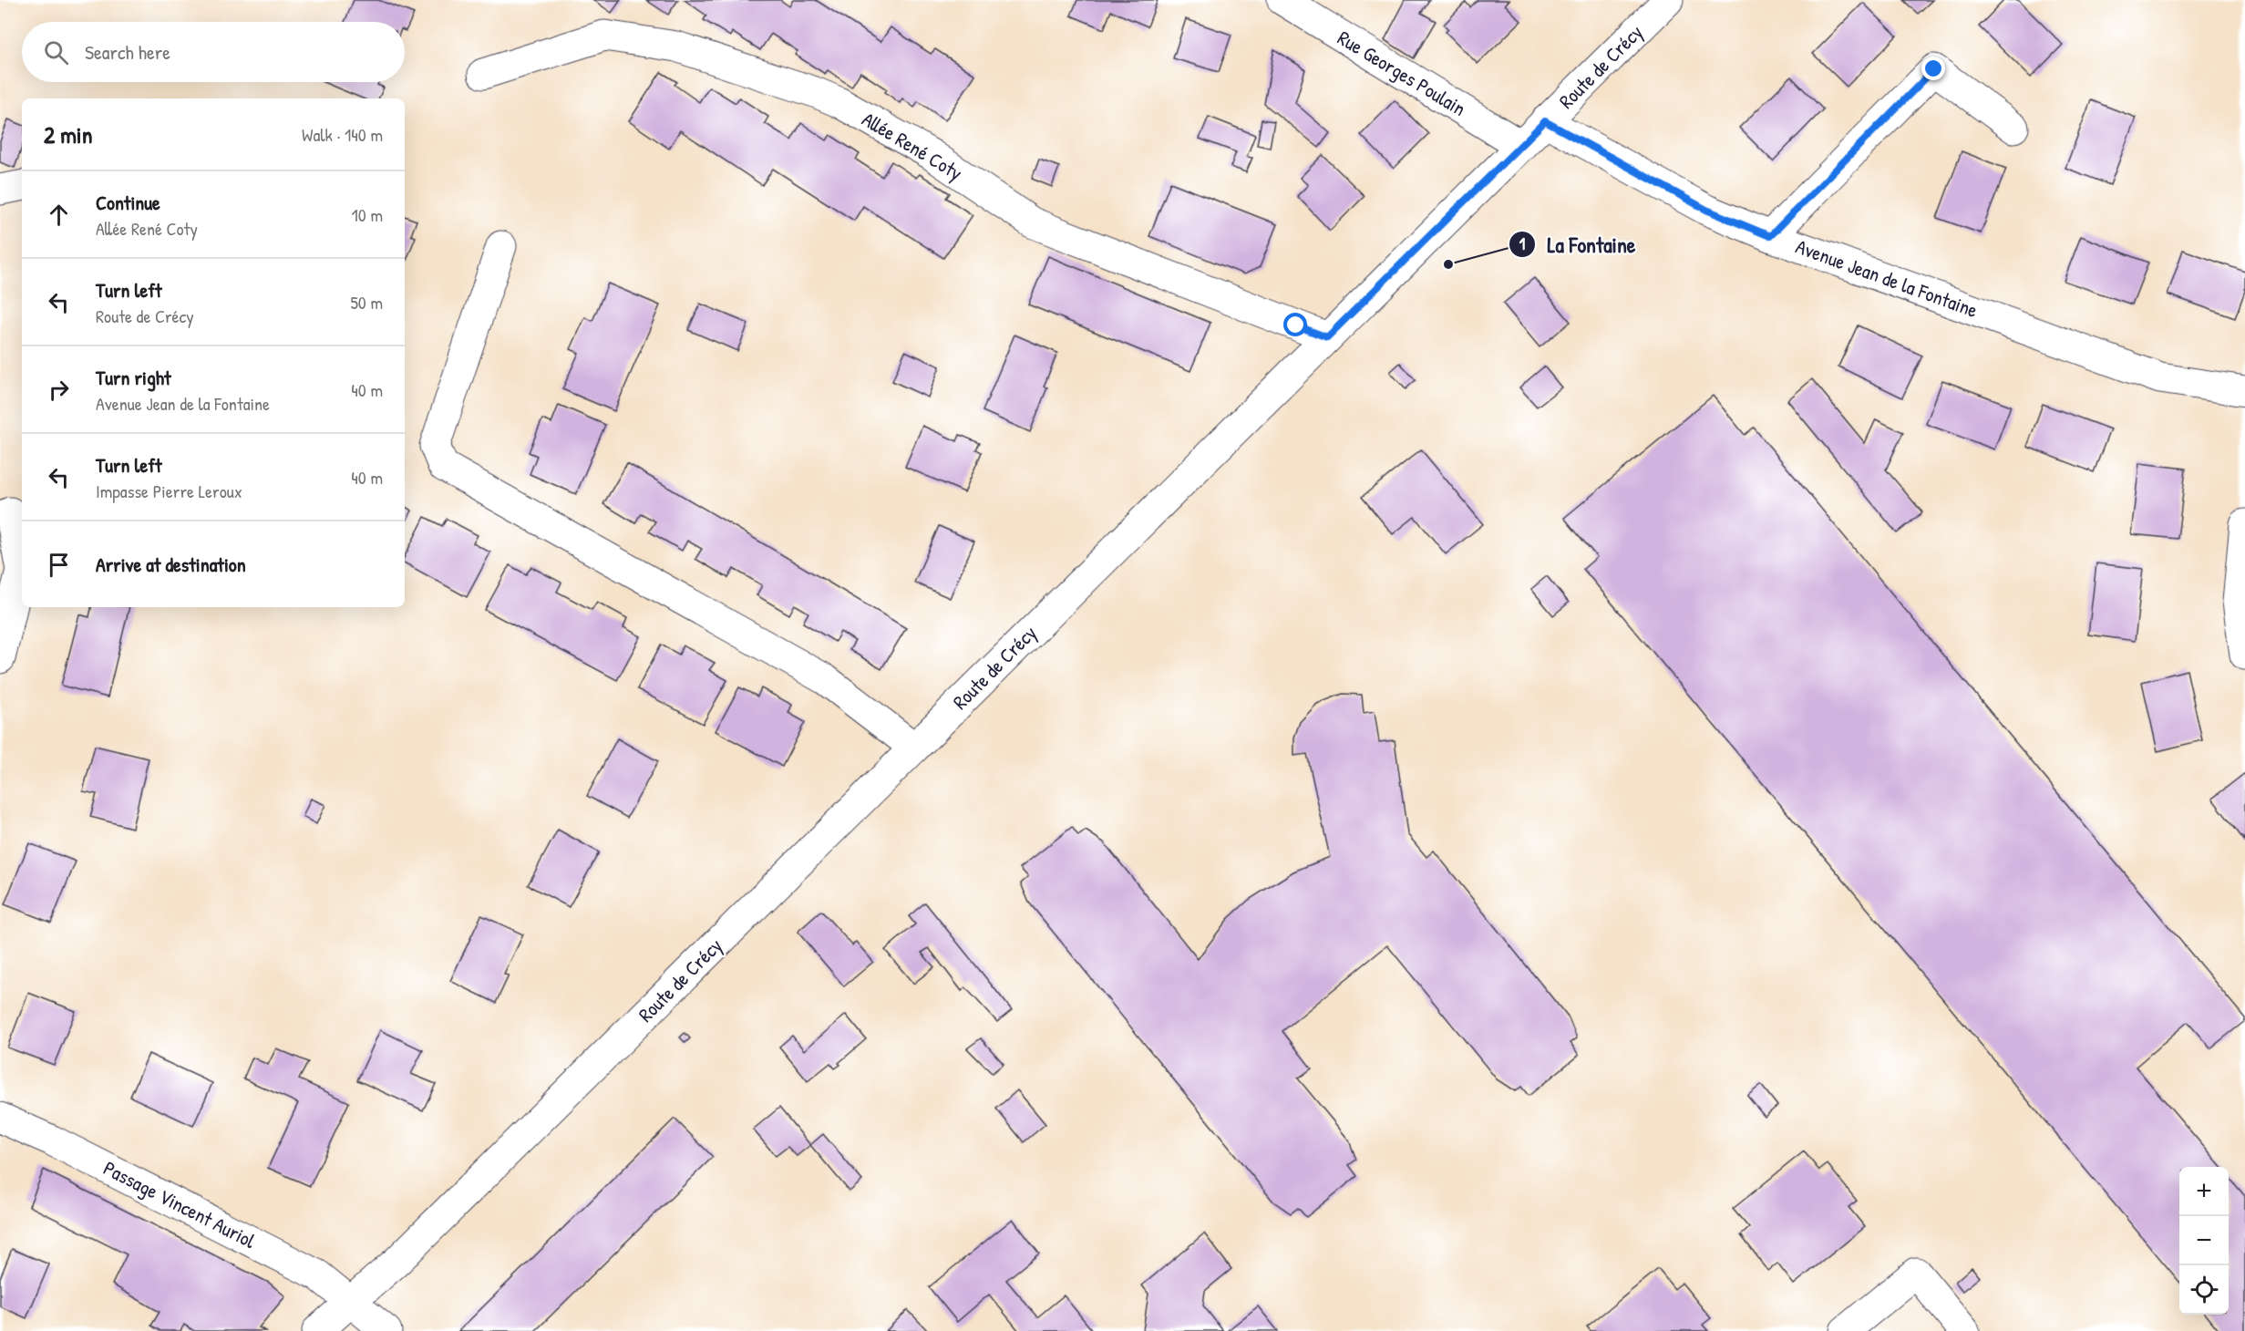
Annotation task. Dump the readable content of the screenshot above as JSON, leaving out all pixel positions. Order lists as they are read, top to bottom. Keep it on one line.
{"streets":{"street":["Route de Crécy","Rue Georges Poulain","Allée René Coty","Avenue Jean de la Fontaine","Passage Vincent Auriol"]},"crossings":[["Route de Crécy","Rue Georges Poulain"],["Route de Crécy","Allée René Coty"],["Route de Crécy","Avenue Jean de la Fontaine"],["Route de Crécy","Passage Vincent Auriol"]],"places":["La Fontaine"],"page":{"search":"Search here","heading":["2 min","Walk · 140 m"],"list":[["Continue","Allée René Coty","10 m"],["Turn left","Route de Crécy","50 m"],["Turn right","Avenue Jean de la Fontaine","40 m"],["Turn left","Impasse Pierre Leroux","40 m"],"Arrive at destination"],"map_buttons":["+","−"]}}
